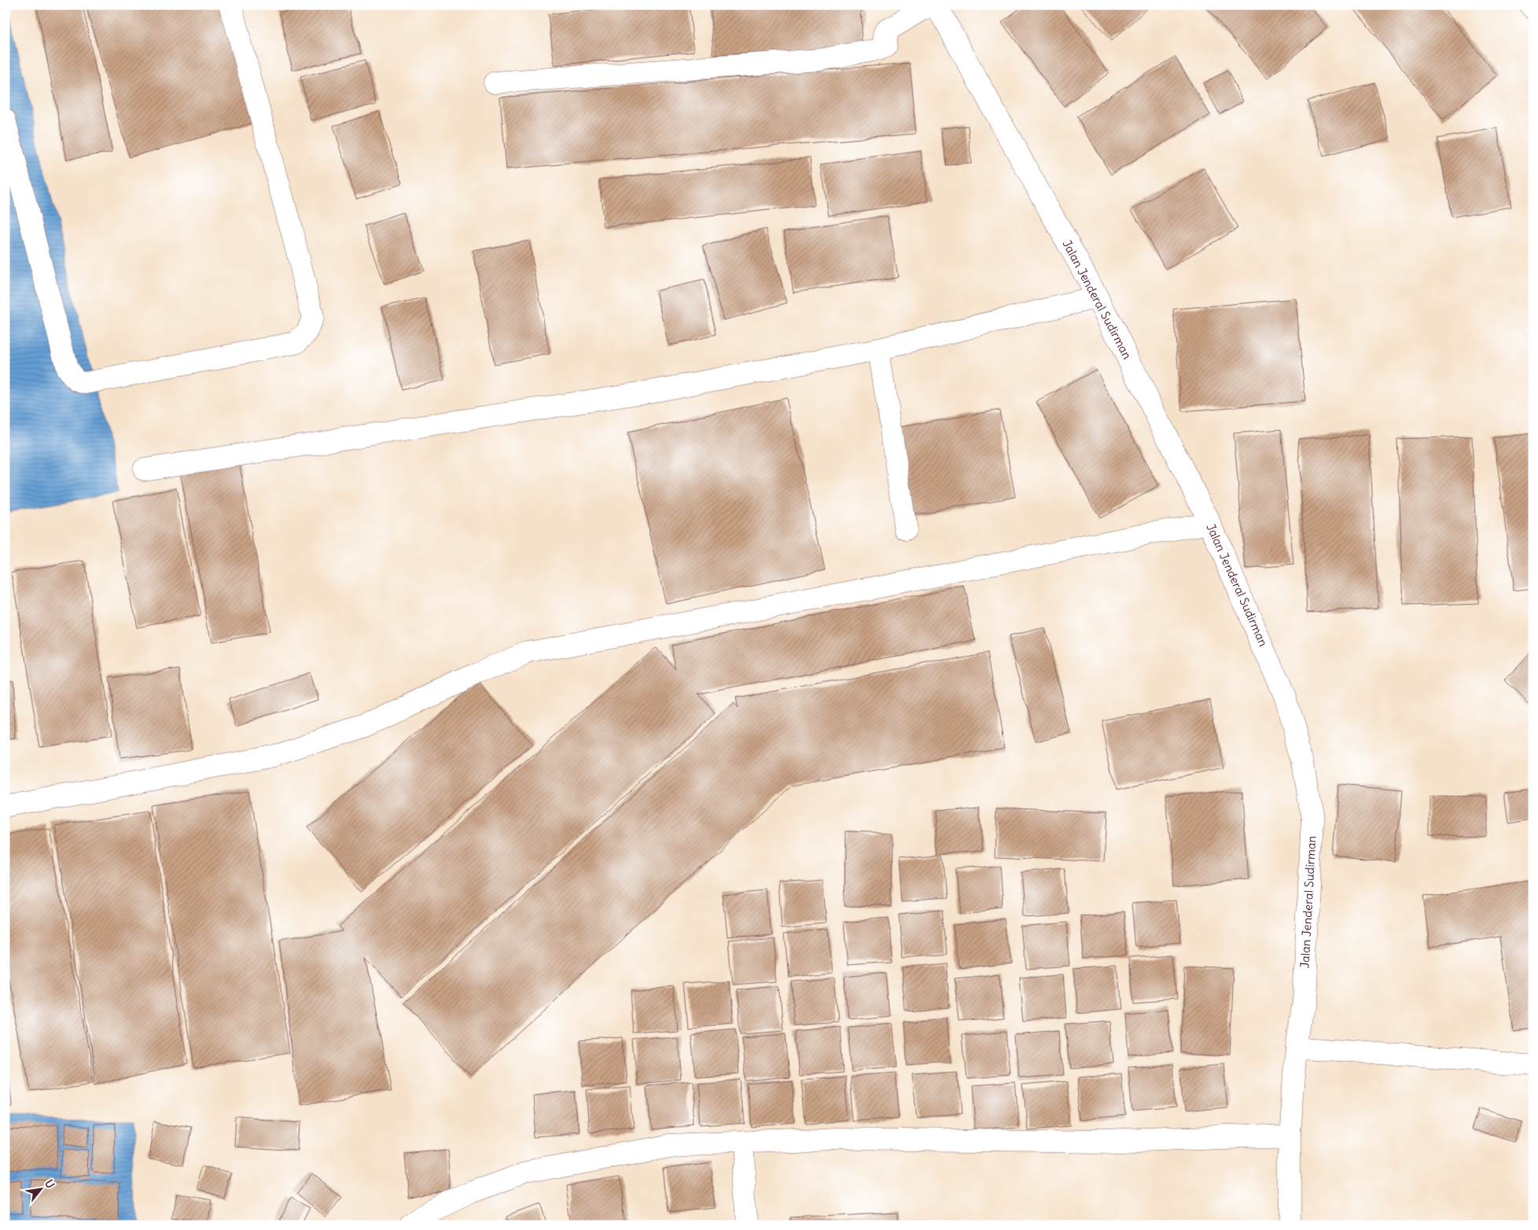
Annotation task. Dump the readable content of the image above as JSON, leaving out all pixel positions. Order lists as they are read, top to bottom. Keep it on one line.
{"streets":{"main road":["Jalan Jenderal Sudirman"]},"north":"top right"}
